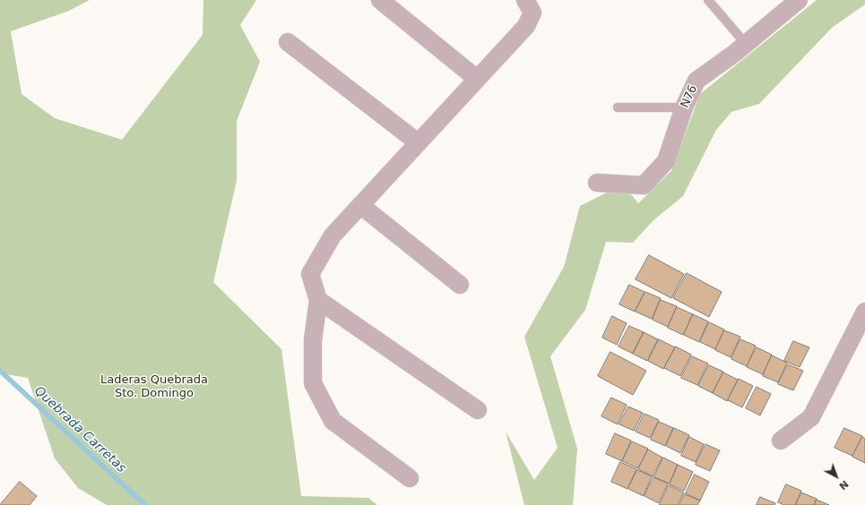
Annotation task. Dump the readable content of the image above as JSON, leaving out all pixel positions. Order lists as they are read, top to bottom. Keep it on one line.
{"streets":{"street":["N76"]},"water":["Quebrada Carretas"],"parks":["Laderas Quebrada Sto. Domingo"],"north":"bottom right"}
